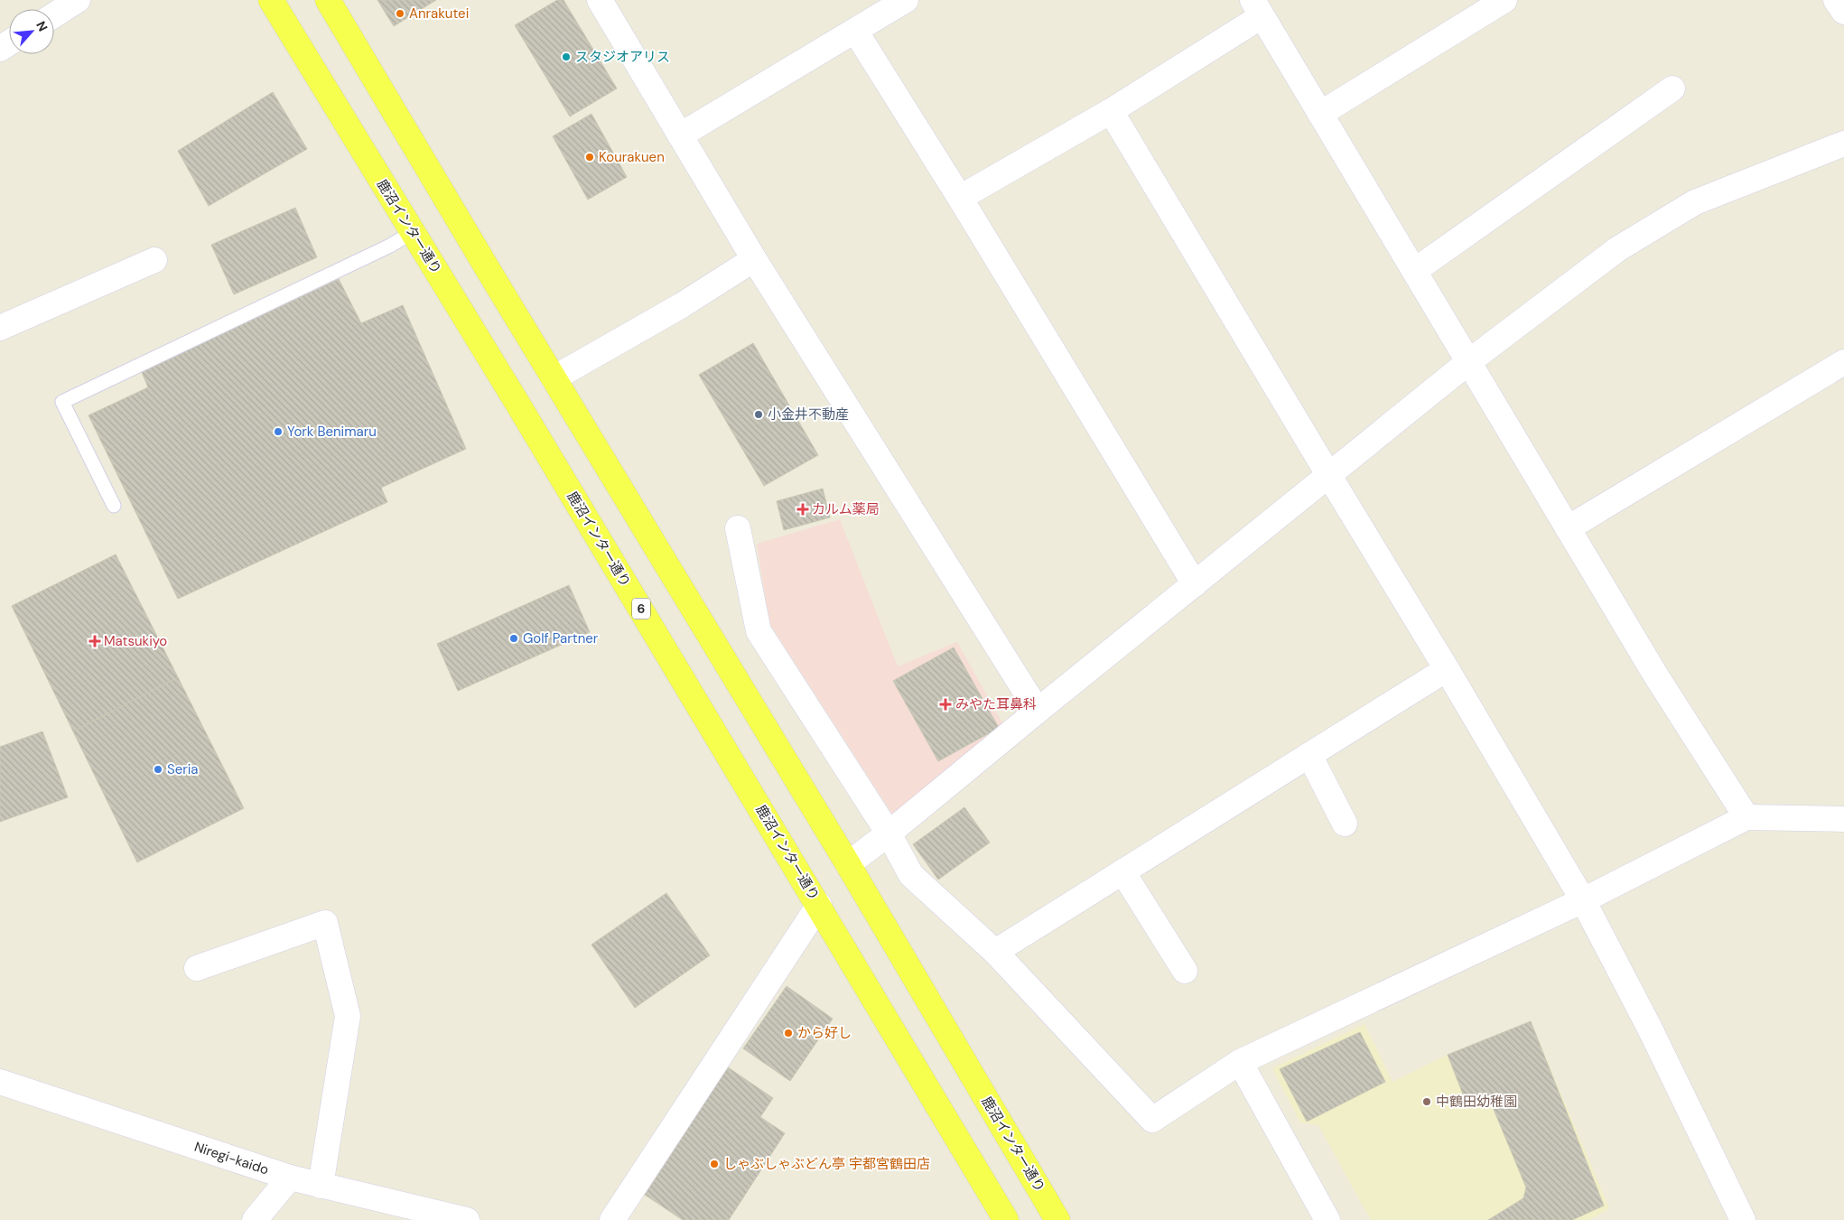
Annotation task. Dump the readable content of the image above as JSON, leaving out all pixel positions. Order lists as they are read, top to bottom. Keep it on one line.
{"streets":{"main road":["鹿沼インター通り","6"],"street":["Niregi-kaido"]},"places":{"other":["Anrakutei","スタジオアリス","Kourakuen","小金井不動産","York Benimaru","Golf Partner","Seria","から好し","中鶴田幼稚園","しゃぶしゃぶどん亭 宇都宮鶴田店"],"health":["カルム薬局","Matsukiyo","みやた耳鼻科"]},"north":"top right"}
